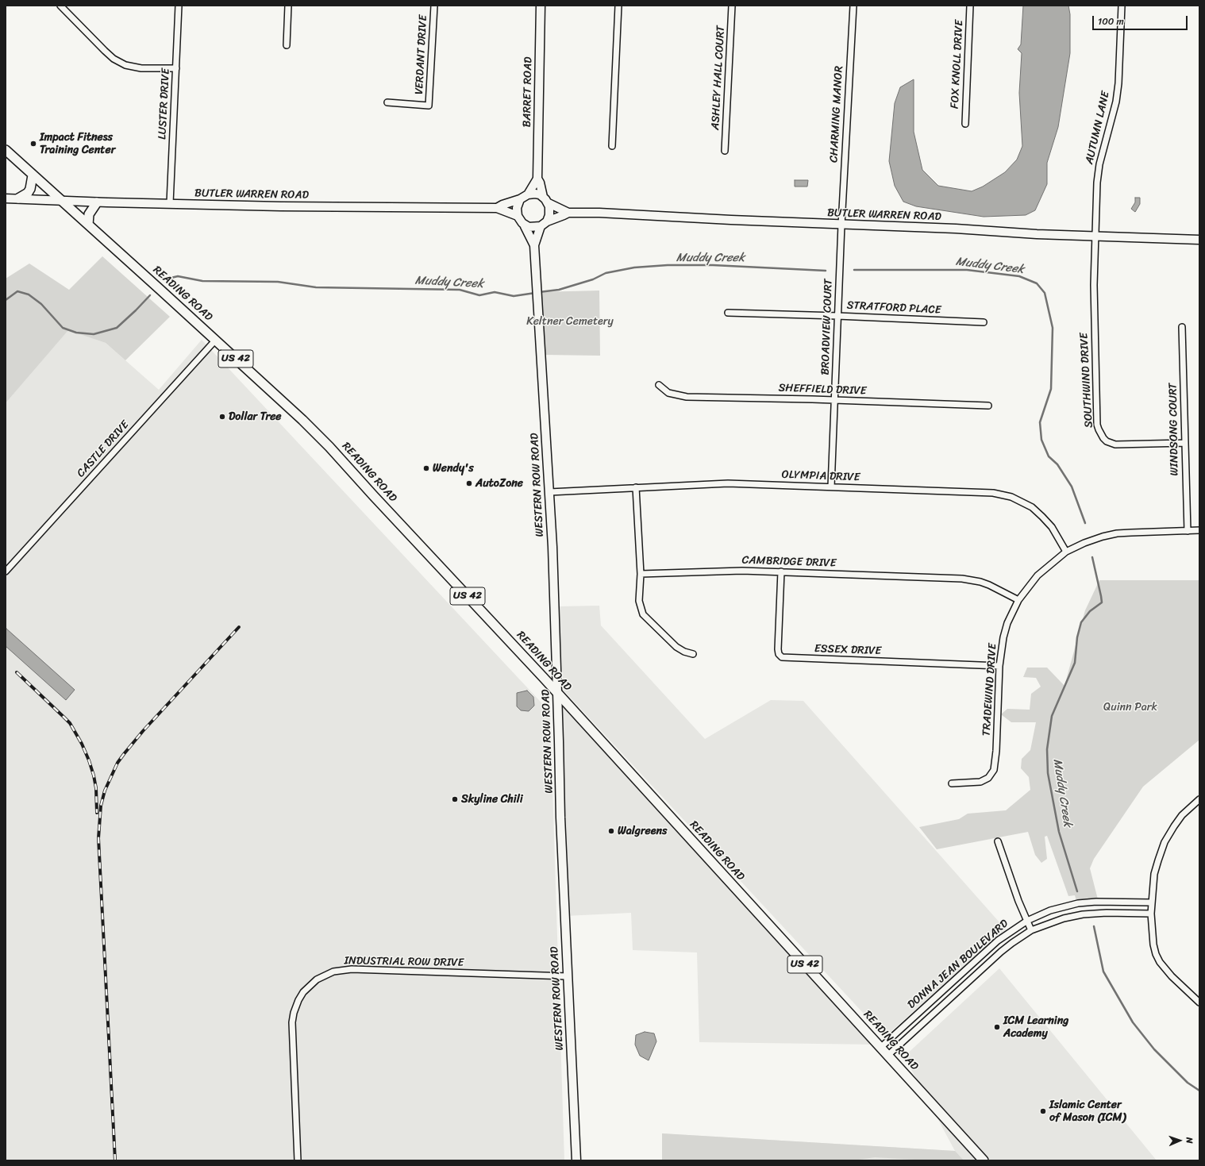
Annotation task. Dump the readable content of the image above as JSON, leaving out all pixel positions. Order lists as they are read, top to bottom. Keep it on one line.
{"streets":{"main road":["BARRET ROAD","BUTLER WARREN ROAD","READING ROAD","US 42","WESTERN ROW ROAD"],"street":["VERDANT DRIVE","FOX KNOLL DRIVE","ASHLEY HALL COURT","LUSTER DRIVE","CHARMING MANOR","AUTUMN LANE","STRATFORD PLACE","BROADVIEW COURT","SOUTHWIND DRIVE","SHEFFIELD DRIVE","WINDSONG COURT","CASTLE DRIVE","OLYMPIA DRIVE","CAMBRIDGE DRIVE","ESSEX DRIVE","TRADEWIND DRIVE","INDUSTRIAL ROW DRIVE","DONNA JEAN BOULEVARD"]},"crossings":[["BARRET ROAD","BUTLER WARREN ROAD"],["BARRET ROAD","WESTERN ROW ROAD"],["LUSTER DRIVE","BUTLER WARREN ROAD"],["CHARMING MANOR","BUTLER WARREN ROAD"],["CHARMING MANOR","BROADVIEW COURT"],["AUTUMN LANE","BUTLER WARREN ROAD"],["AUTUMN LANE","SOUTHWIND DRIVE"],["BUTLER WARREN ROAD","READING ROAD"],["BUTLER WARREN ROAD","BROADVIEW COURT"],["BUTLER WARREN ROAD","US 42"],["BUTLER WARREN ROAD","SOUTHWIND DRIVE"],["BUTLER WARREN ROAD","WESTERN ROW ROAD"],["READING ROAD","US 42"],["READING ROAD","CASTLE DRIVE"],["READING ROAD","WESTERN ROW ROAD"],["READING ROAD","DONNA JEAN BOULEVARD"],["STRATFORD PLACE","BROADVIEW COURT"],["BROADVIEW COURT","SHEFFIELD DRIVE"],["BROADVIEW COURT","OLYMPIA DRIVE"],["SOUTHWIND DRIVE","WINDSONG COURT"],["WINDSONG COURT","TRADEWIND DRIVE"],["OLYMPIA DRIVE","WESTERN ROW ROAD"],["OLYMPIA DRIVE","TRADEWIND DRIVE"],["WESTERN ROW ROAD","INDUSTRIAL ROW DRIVE"],["CAMBRIDGE DRIVE","ESSEX DRIVE"],["CAMBRIDGE DRIVE","TRADEWIND DRIVE"],["ESSEX DRIVE","TRADEWIND DRIVE"]],"water":["Muddy Creek"],"parks":["Keltner Cemetery","Quinn Park"],"places":["Impact Fitness Training Center","Dollar Tree","Wendy's","AutoZone","Skyline Chili","Walgreens","ICM Learning Academy","Islamic Center of Mason (ICM)"],"scale_bar":"100 m","north":"right"}
